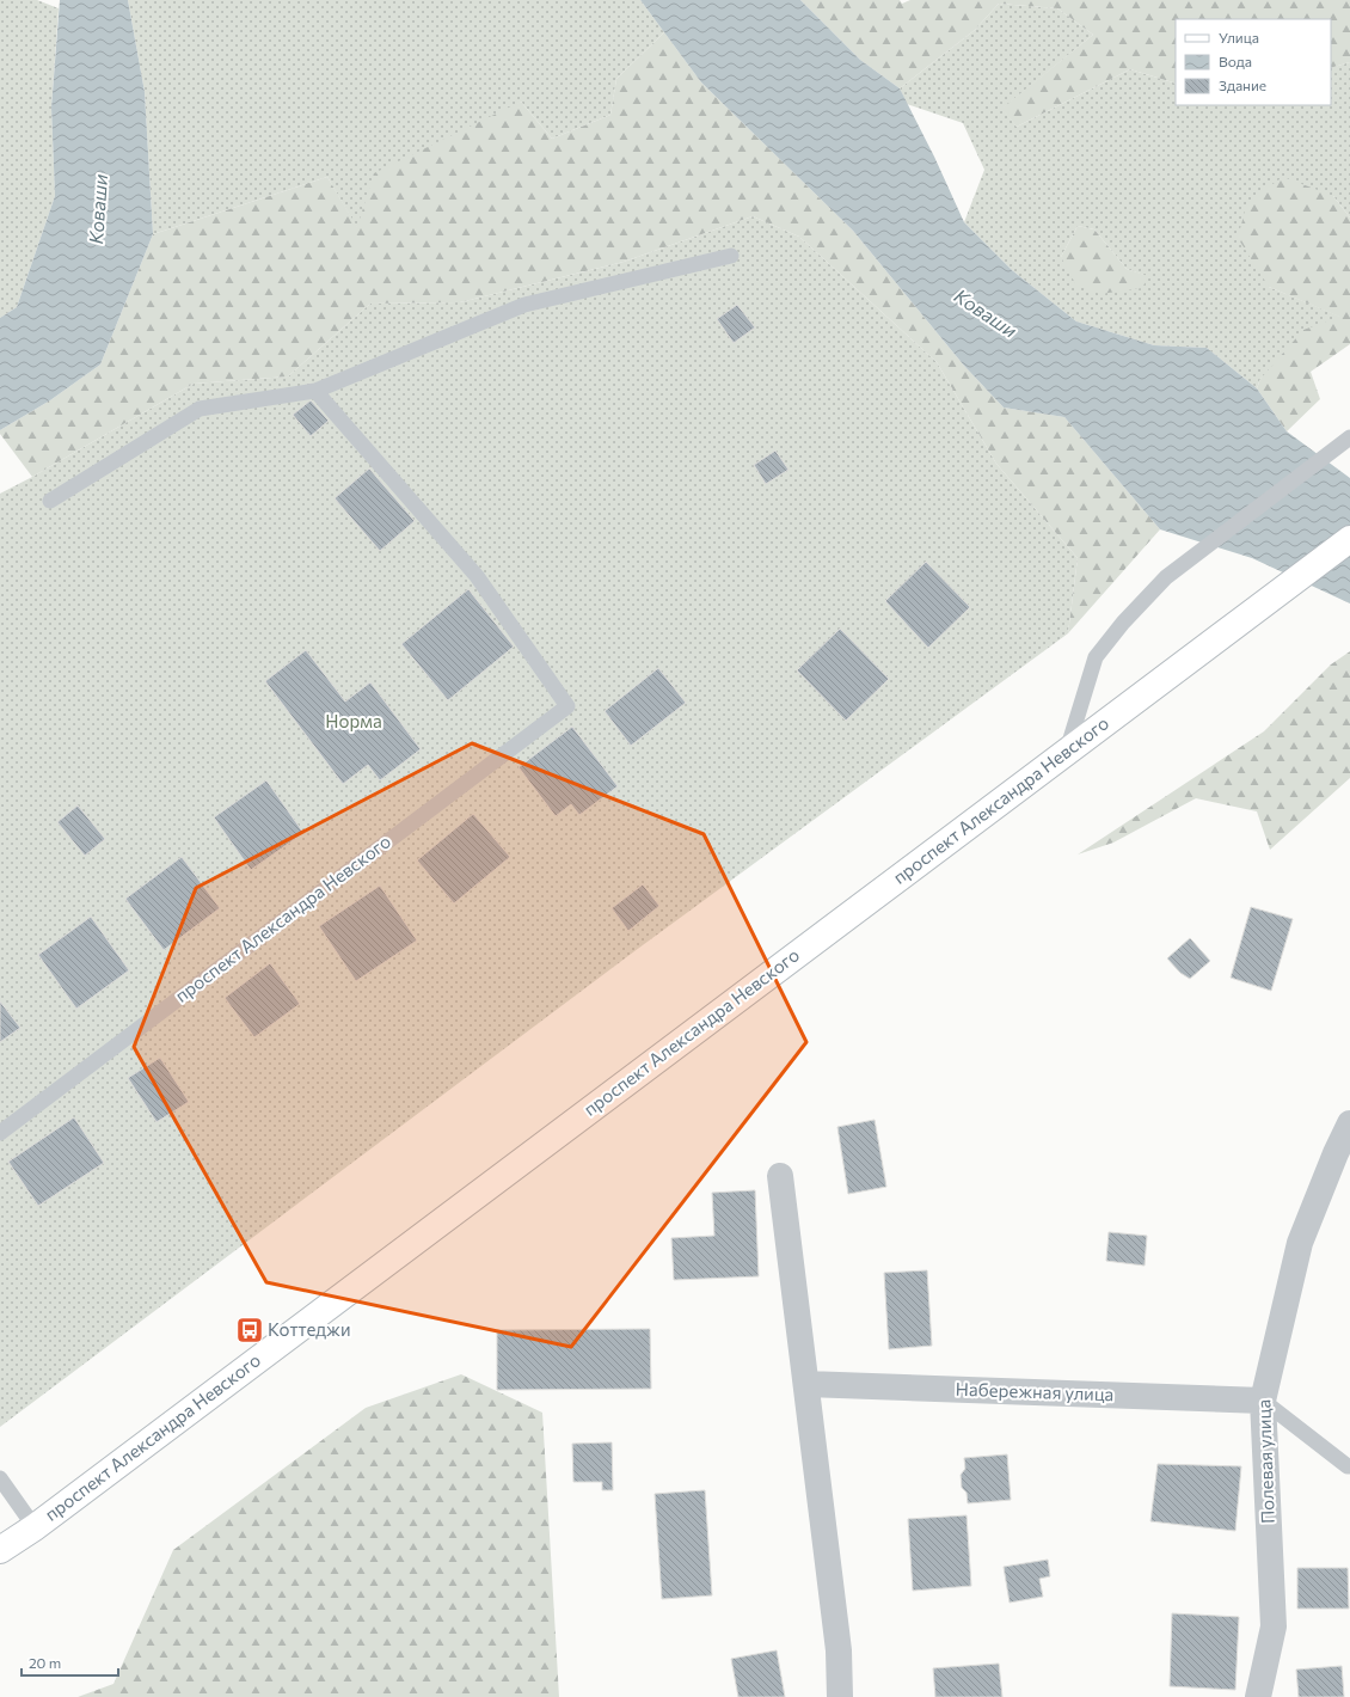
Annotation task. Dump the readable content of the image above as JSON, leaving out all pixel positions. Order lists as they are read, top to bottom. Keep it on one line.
{"streets":{"main road":["проспект Александра Невского"],"street":["Набережная улица","Полевая улица"]},"crossings":[["Набережная улица","Полевая улица"]],"water":["Коваши"],"parks":["Норма"],"places":{"bus stop":["Коттеджи"]},"legend":["Улица","Вода","Здание"],"scale_bar":"20 m"}
